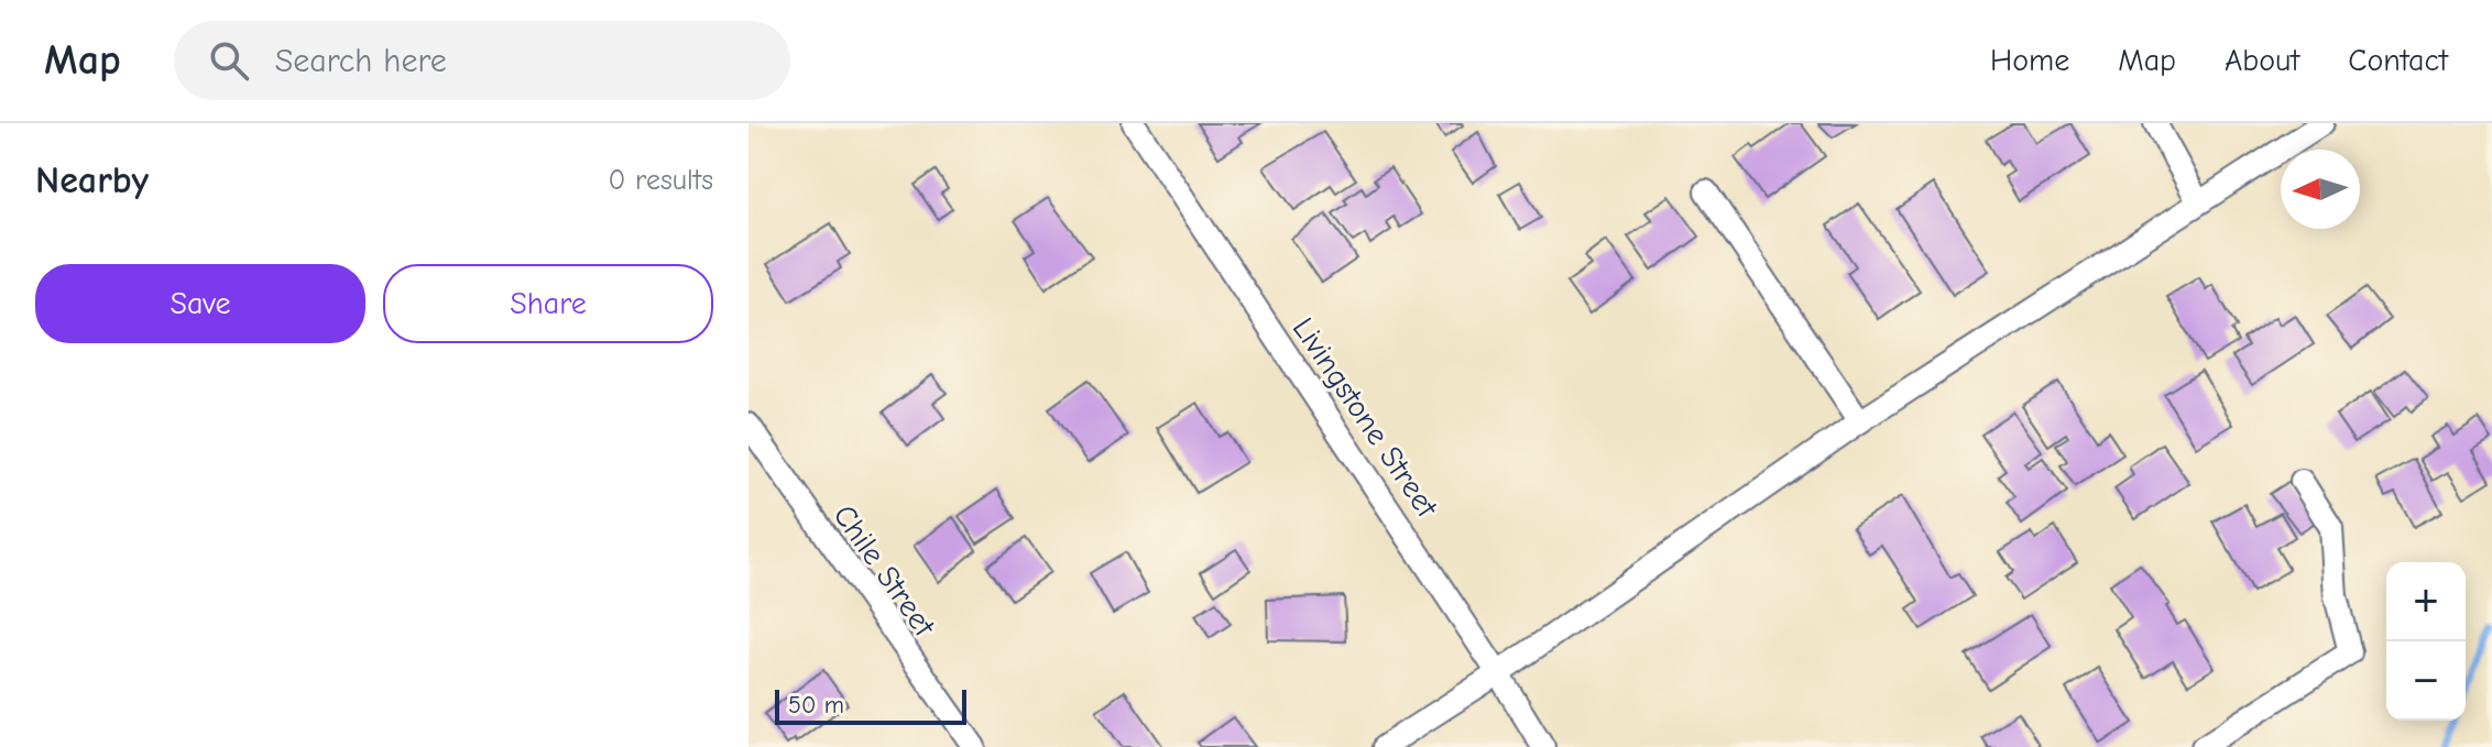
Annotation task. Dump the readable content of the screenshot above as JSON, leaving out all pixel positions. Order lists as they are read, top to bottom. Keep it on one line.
{"streets":{"street":["Livingstone Street","Chile Street"]},"scale_bar":"50 m","north":"left","page":{"header":"Map","search":"Search here","nav":["Home","Map","About","Contact"],"heading":["Nearby","0 results"],"buttons":["Save","Share"],"map_buttons":["+","−"],"scale":"50 m"}}
